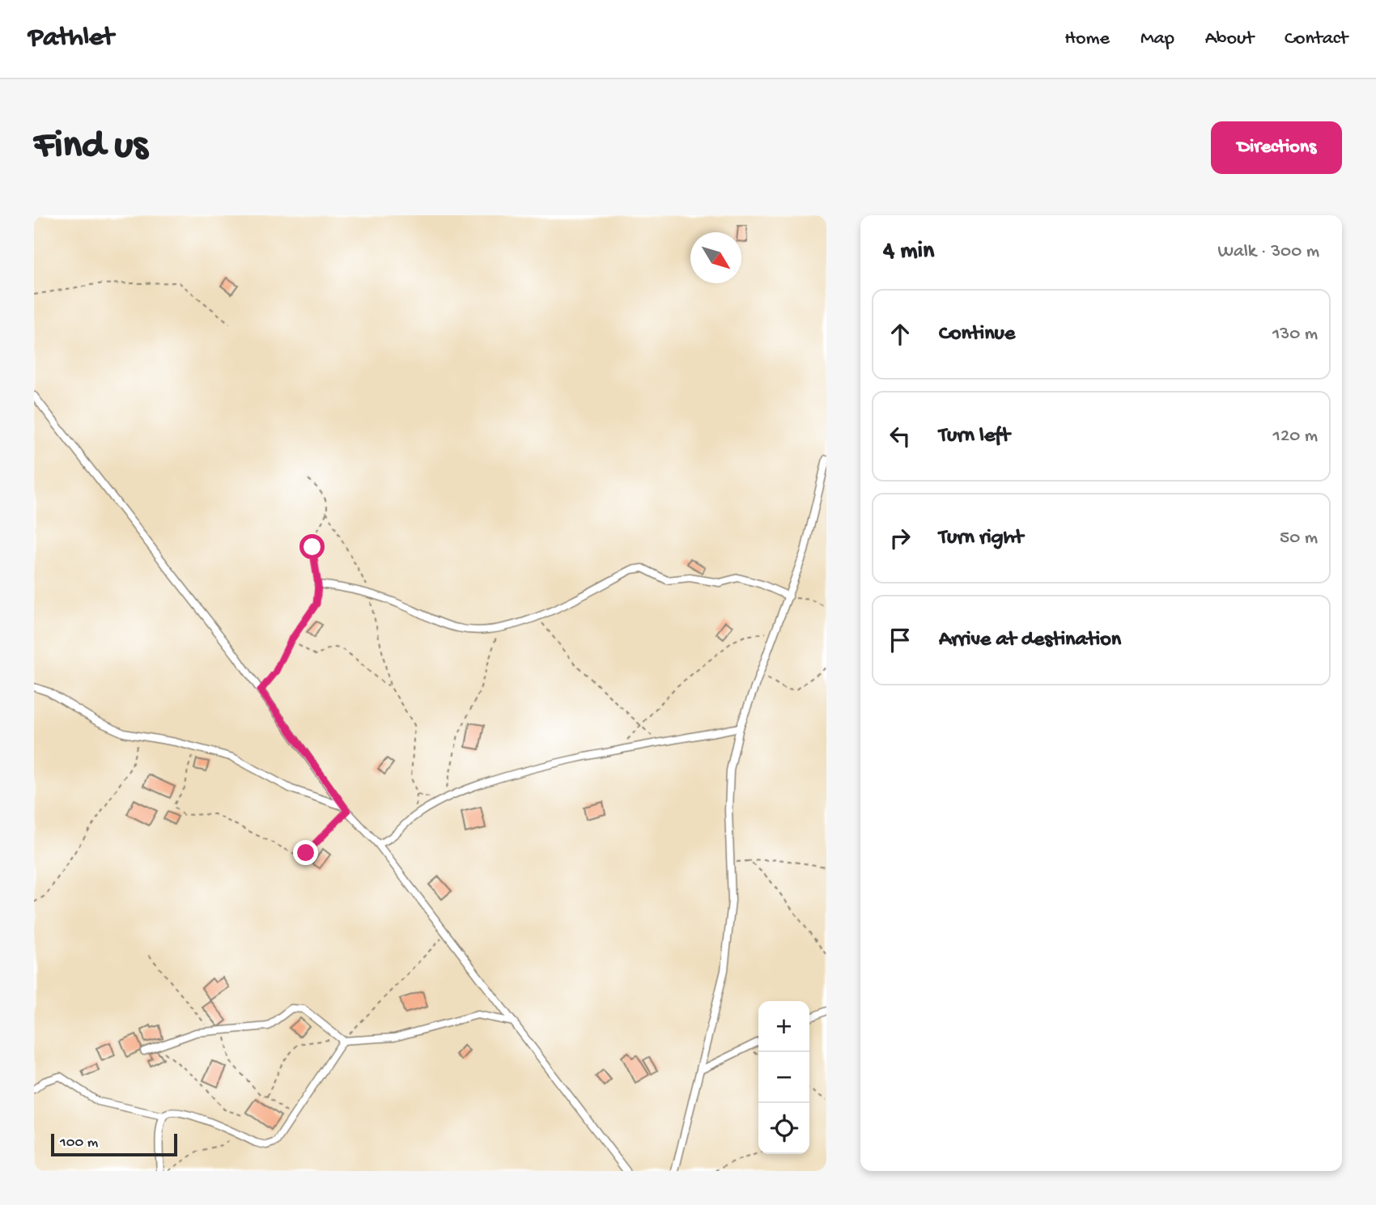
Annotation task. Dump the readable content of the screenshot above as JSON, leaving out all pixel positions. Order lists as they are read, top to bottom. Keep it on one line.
{"scale_bar":"100 m","north":"bottom right","page":{"header":"Pathlet","nav":["Home","Map","About","Contact"],"buttons":"Directions","title":"Find us","heading":["4 min","Walk · 300 m"],"list":[["Continue","130 m"],["Turn left","120 m"],["Turn right","50 m"],"Arrive at destination"],"map_buttons":["+","−"],"scale":"100 m"}}
